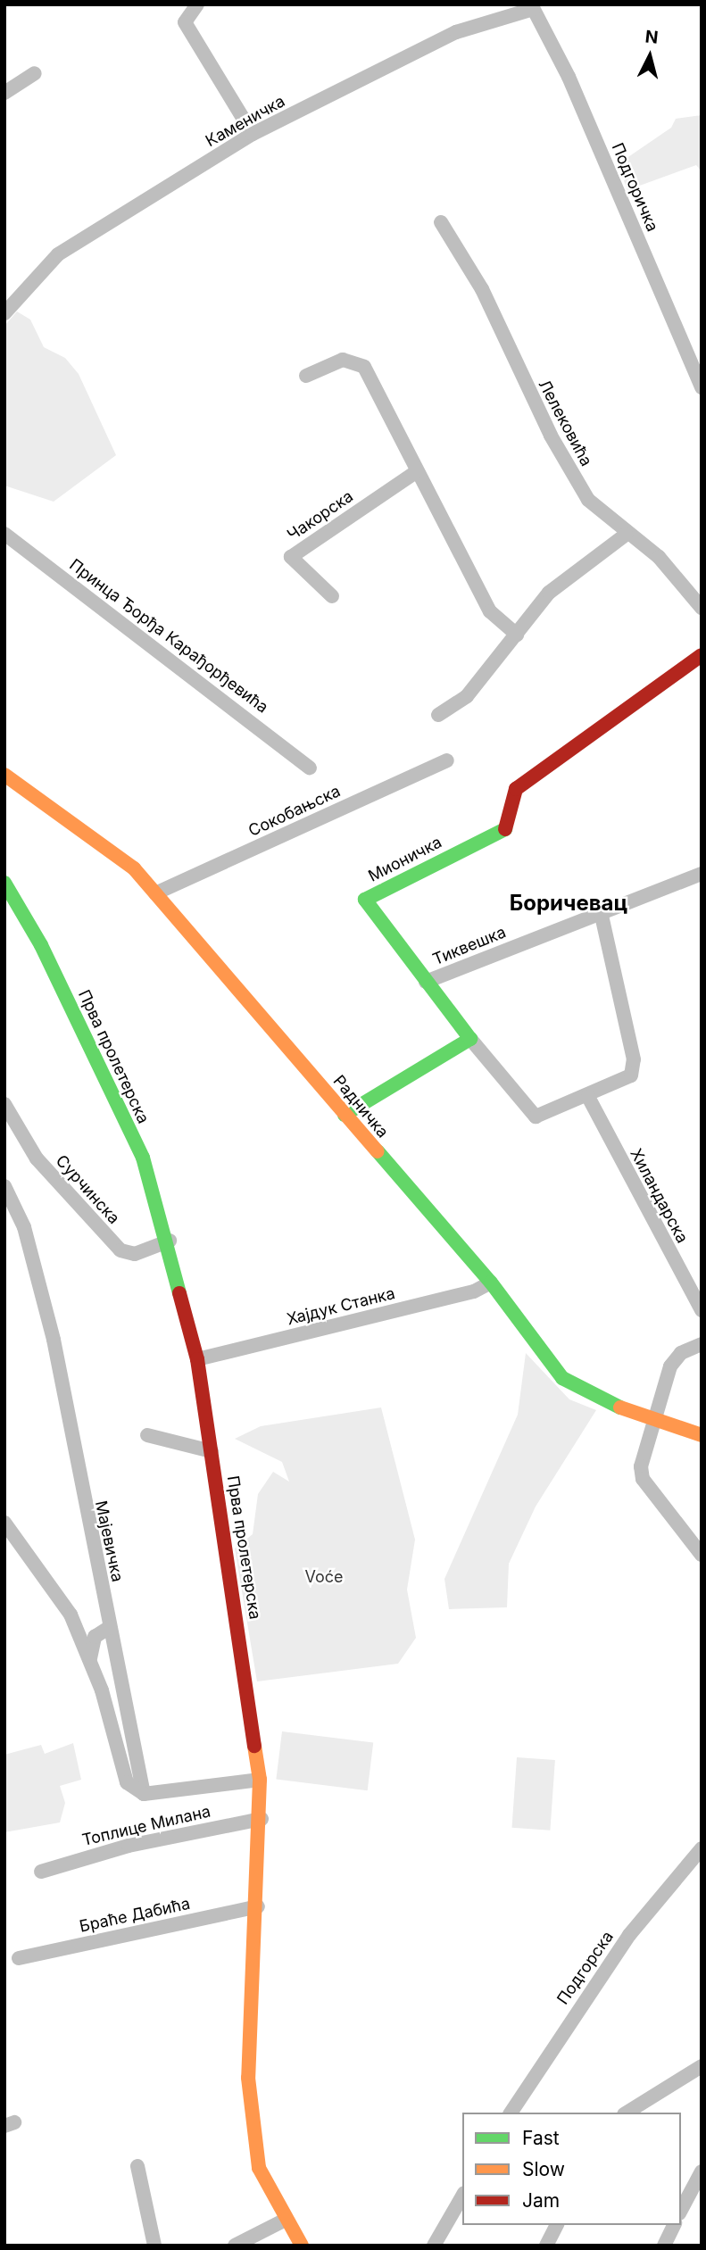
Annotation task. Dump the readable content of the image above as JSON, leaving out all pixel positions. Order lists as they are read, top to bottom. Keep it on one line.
{"streets":{"street":["Каменичка","Подгоричка","Лелековића","Чакорска","Принца Ђорђа Карађорђевића","Сокобањска","Мионичка","Тиквешка","Прва пролетерска","Радничка","Сурчинска","Хиландарска","Хајдук Станка","Мајевичка","Топлице Милана","Браће Дабића","Подгорска"]},"crossings":[["Каменичка","Подгоричка"],["Сокобањска","Радничка"],["Мионичка","Тиквешка"],["Прва пролетерска","Сурчинска"],["Прва пролетерска","Хајдук Станка"],["Прва пролетерска","Топлице Милана"],["Прва пролетерска","Браће Дабића"],["Радничка","Хајдук Станка"]],"districts":["Боричевац"],"parks":["Voće"],"legend":["Fast","Slow","Jam"],"north":"top"}
